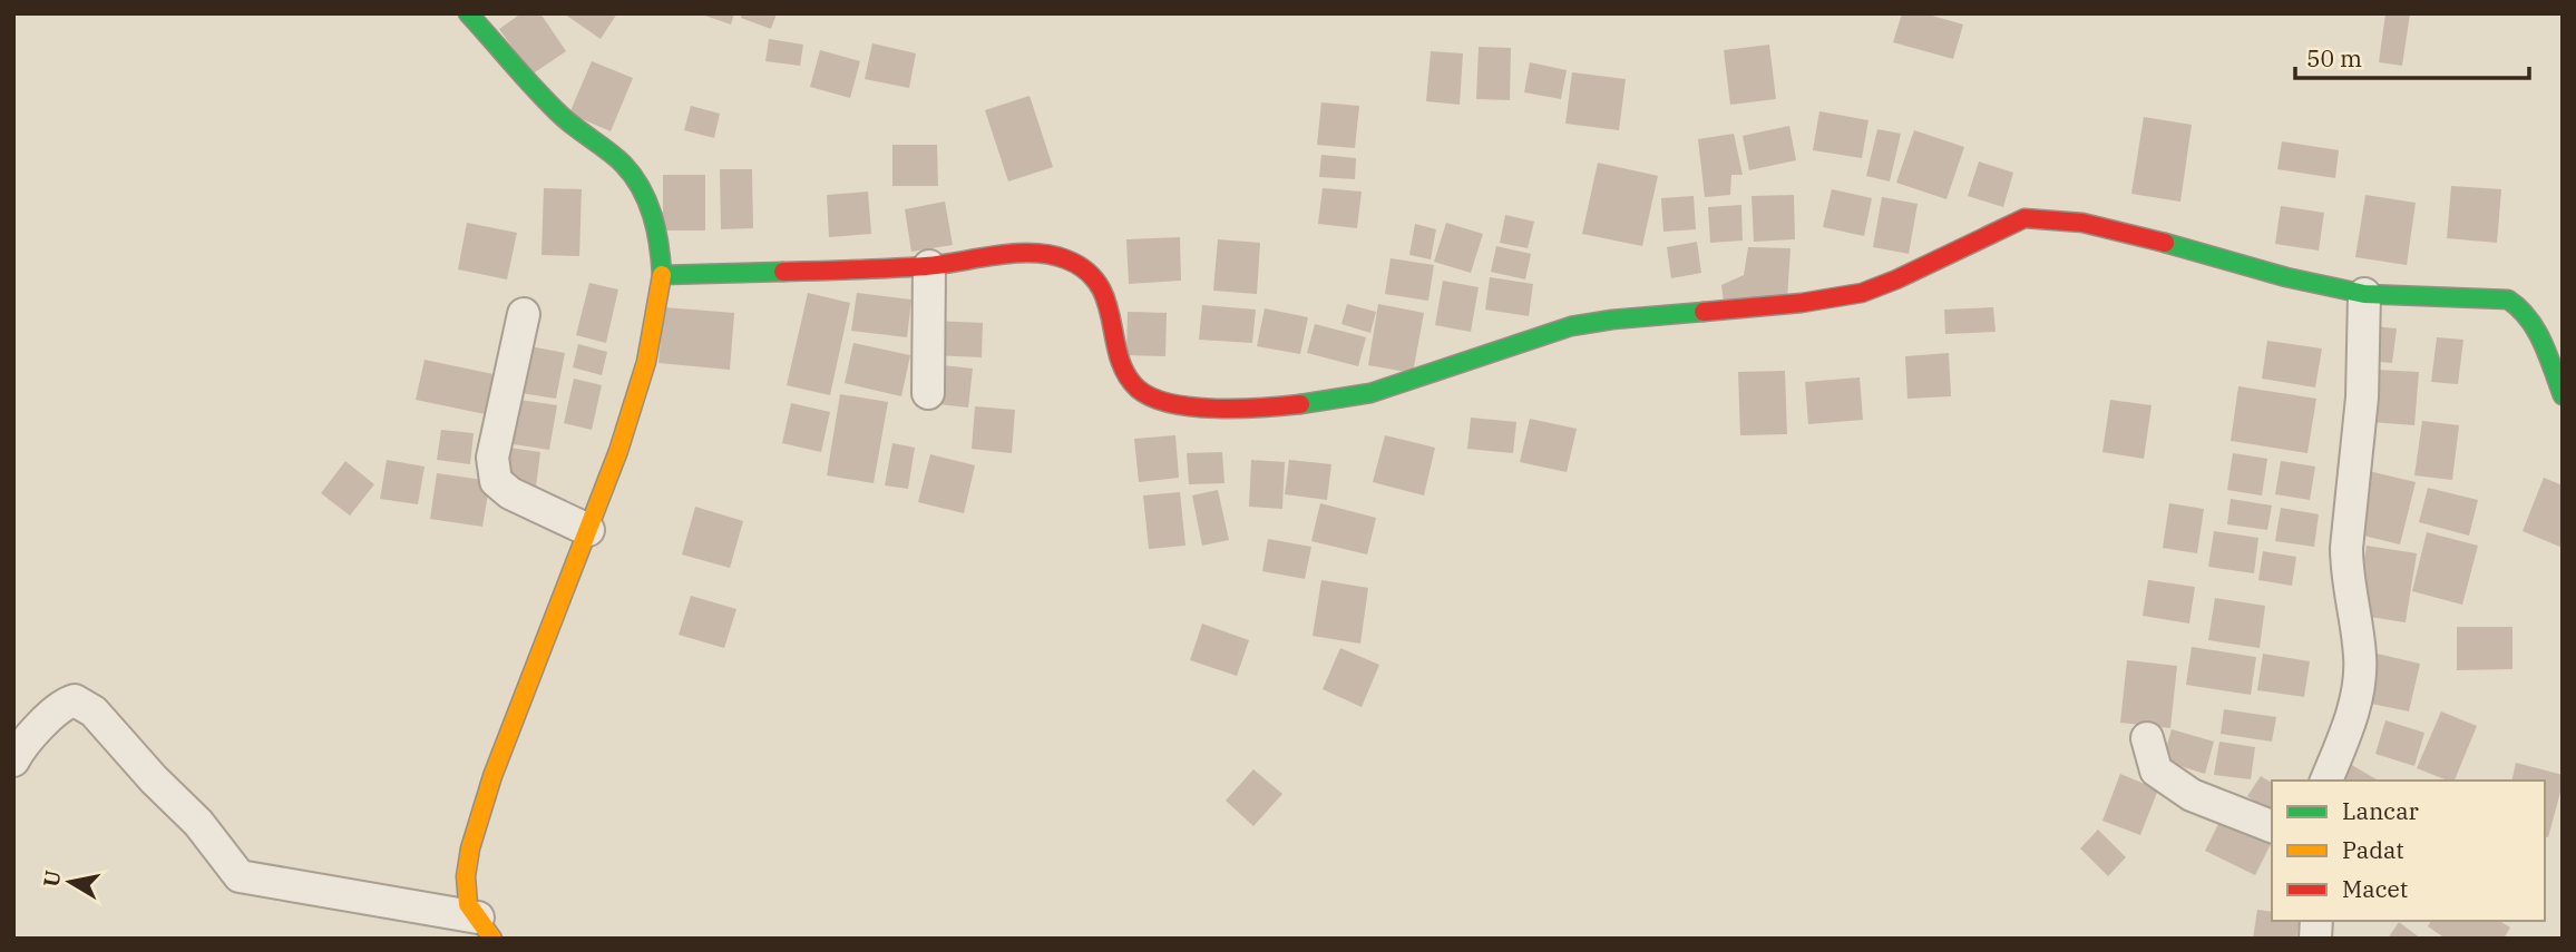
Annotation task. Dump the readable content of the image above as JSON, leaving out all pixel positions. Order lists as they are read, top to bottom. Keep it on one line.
{"legend":["Lancar","Padat","Macet"],"scale_bar":"50 m","north":"left"}
